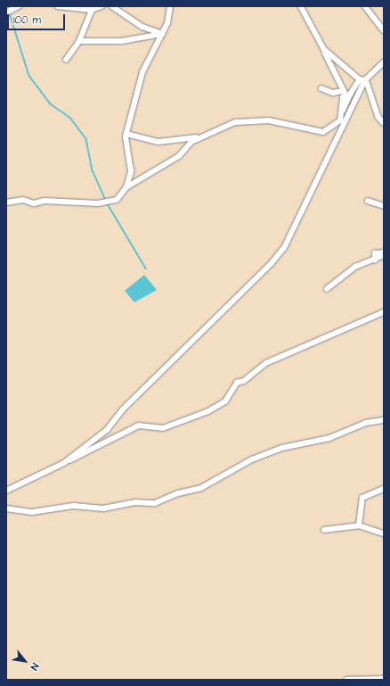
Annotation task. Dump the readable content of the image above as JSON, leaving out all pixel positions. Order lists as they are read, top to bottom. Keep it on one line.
{"scale_bar":"100 m","north":"bottom right"}
